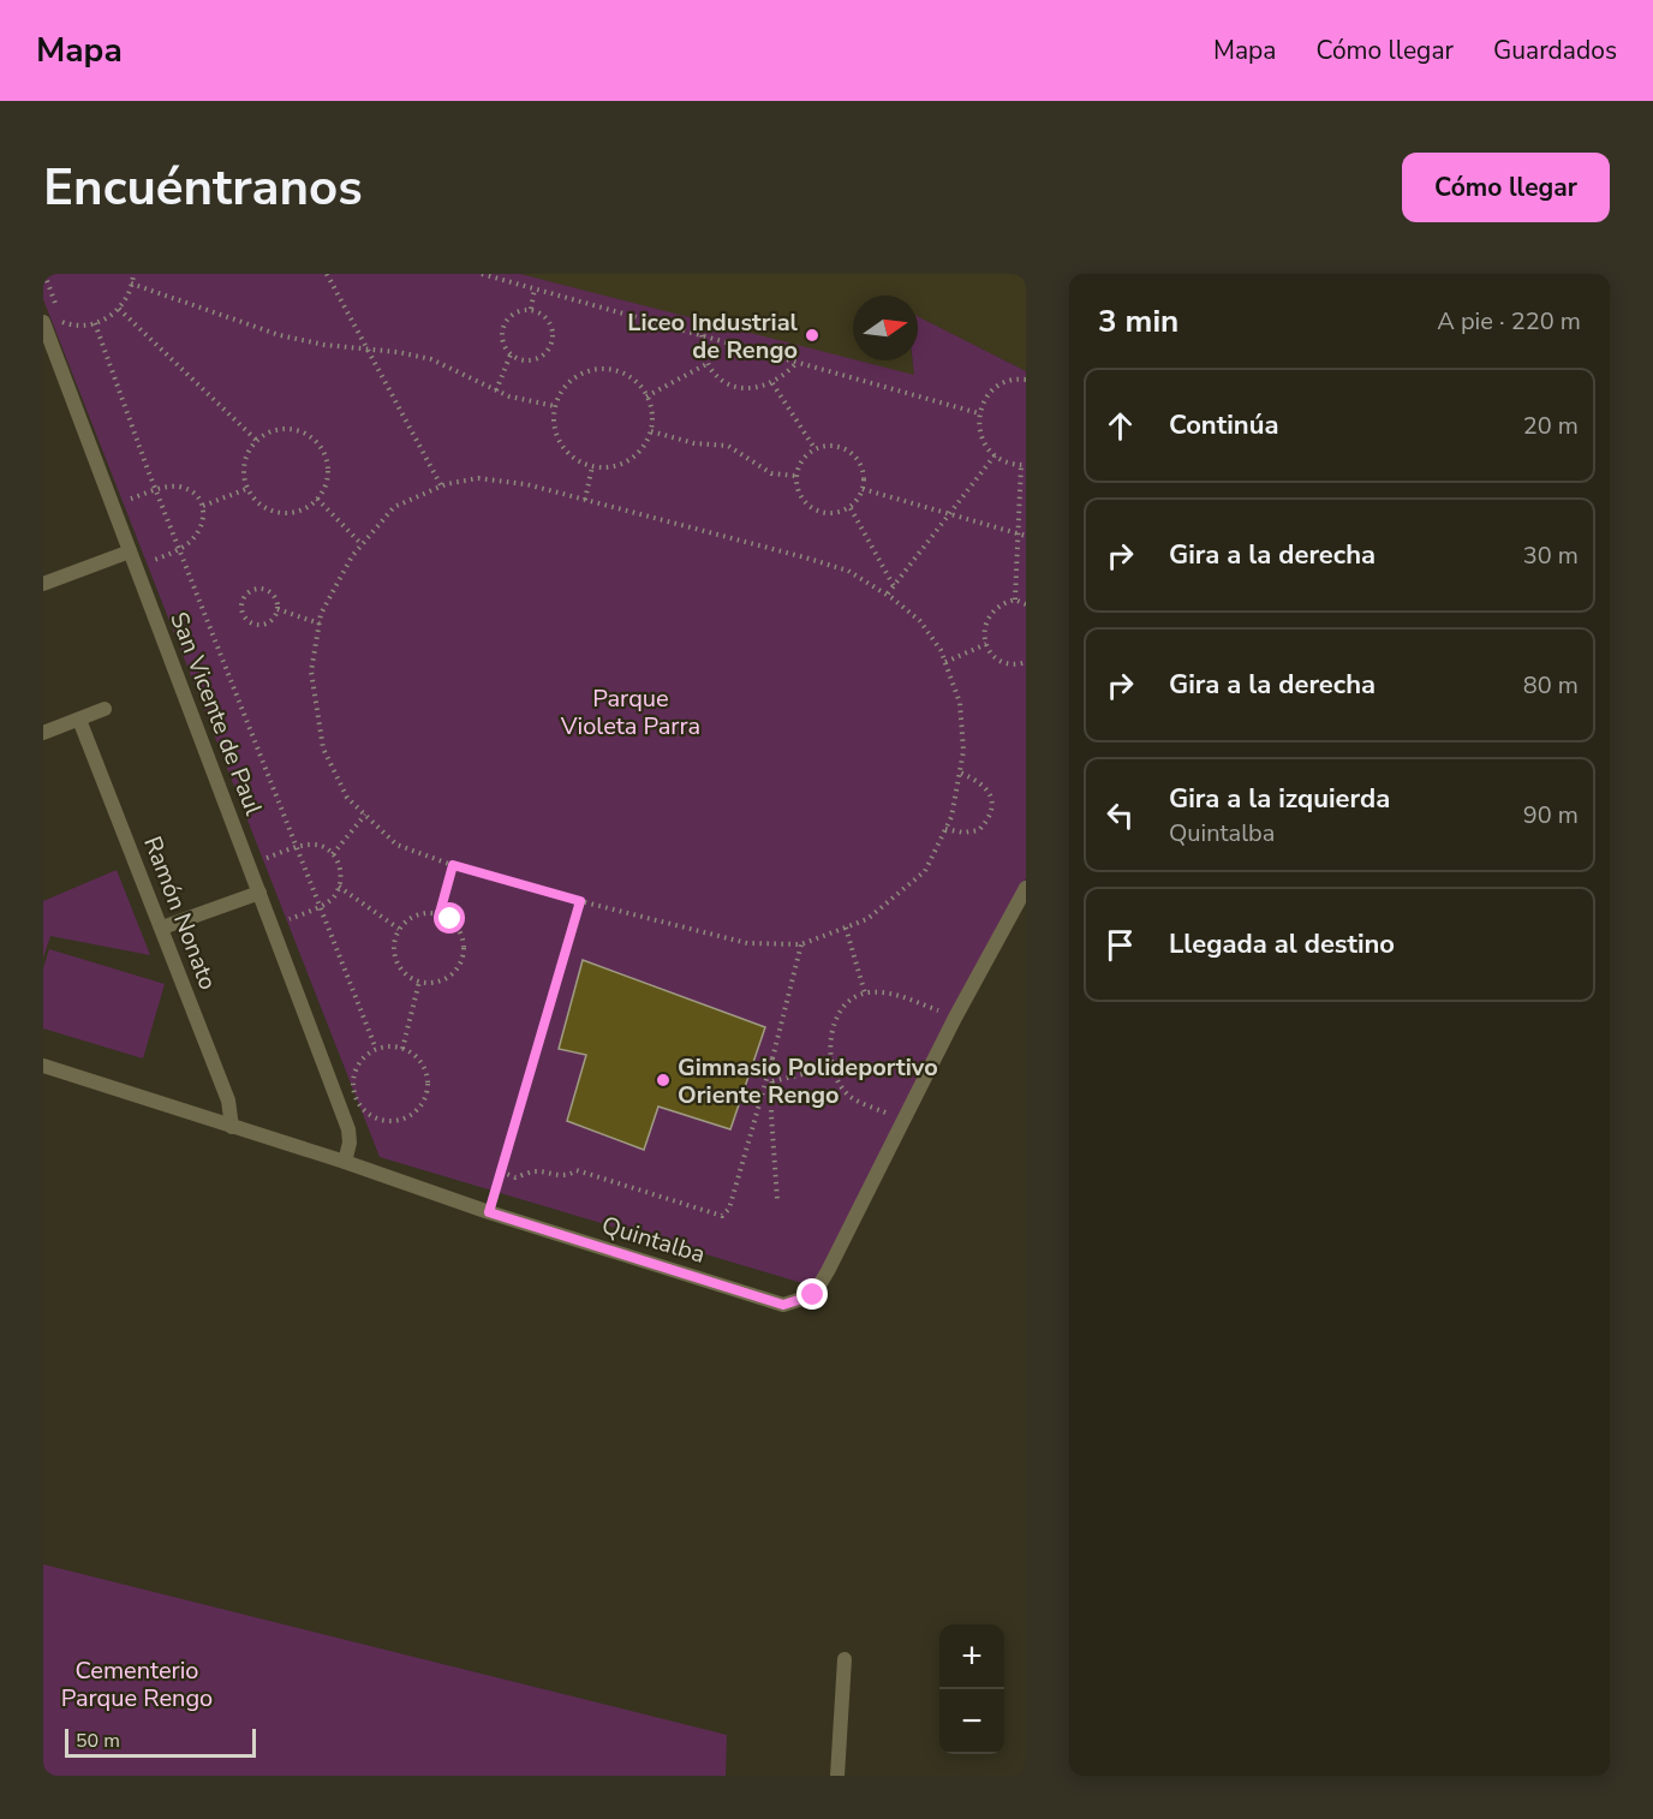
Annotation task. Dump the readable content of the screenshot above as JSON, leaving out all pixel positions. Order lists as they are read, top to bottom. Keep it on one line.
{"streets":{"street":["San Vicente de Paul","Ramón Nonato","Quintalba"]},"crossings":[["San Vicente de Paul","Quintalba"],["Ramón Nonato","Quintalba"]],"parks":["Parque Violeta Parra","Cementerio Parque Rengo"],"places":["Liceo Industrial de Rengo","Gimnasio Polideportivo Oriente Rengo"],"scale_bar":"50 m","north":"right","page":{"header":"Mapa","nav":["Mapa","Cómo llegar","Guardados"],"buttons":"Cómo llegar","title":"Encuéntranos","heading":["3 min","A pie · 220 m"],"list":[["Continúa","20 m"],["Gira a la derecha","30 m"],["Gira a la derecha","80 m"],["Gira a la izquierda","Quintalba","90 m"],"Llegada al destino"],"map_buttons":["+","−"],"scale":"50 m"}}
